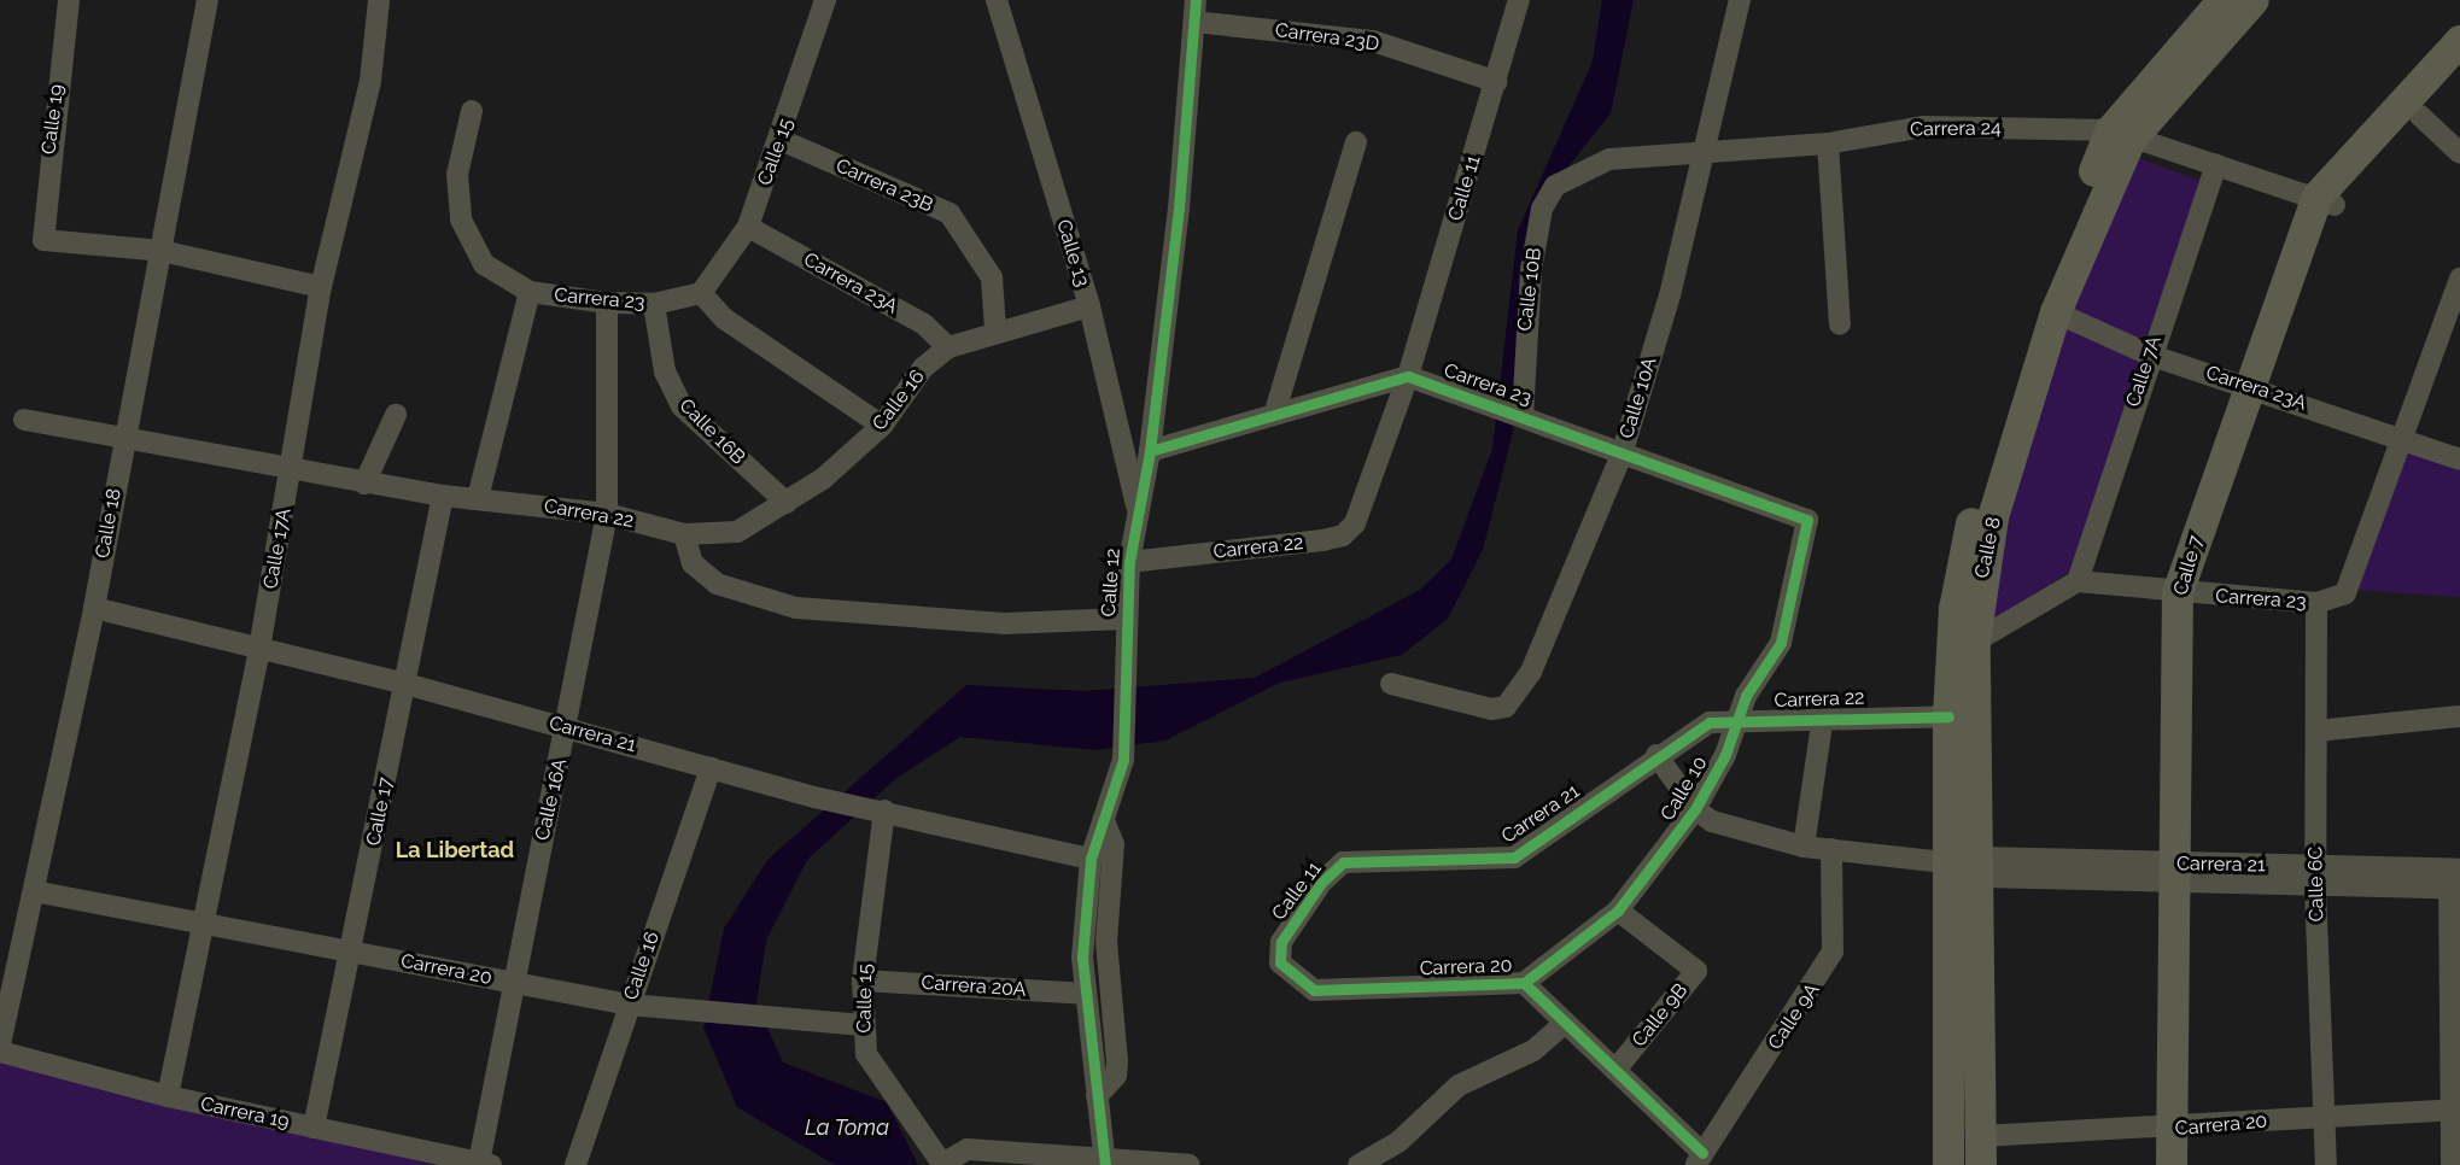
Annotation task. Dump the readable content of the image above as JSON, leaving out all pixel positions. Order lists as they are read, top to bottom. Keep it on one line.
{"streets":{"main road":["Calle 8","Calle 7"],"street":["Carrera 23D","Calle 19","Carrera 24","Calle 15","Carrera 23B","Calle 11","Calle 13","Carrera 23A","Calle 10B","Carrera 23","Calle 7A","Calle 10A","Calle 16","Calle 16B","Carrera 22","Calle 18","Calle 17A","Calle 12","Carrera 21","Calle 10","Calle 16A","Calle 17","Calle 6C","Carrera 20","Carrera 20A","Calle 9B","Calle 9A","Carrera 19"]},"crossings":[["Carrera 23D","Calle 11"],["Carrera 23D","Calle 12"],["Calle 19","Calle 18"],["Carrera 24","Calle 10B"],["Carrera 24","Calle 7A"],["Carrera 24","Calle 10A"],["Carrera 24","Calle 8"],["Carrera 24","Calle 7"],["Calle 15","Carrera 23B"],["Calle 15","Carrera 23A"],["Calle 15","Carrera 23"],["Calle 15","Carrera 21"],["Calle 15","Carrera 20"],["Calle 15","Carrera 20A"],["Carrera 23B","Calle 16"],["Calle 11","Carrera 23"],["Calle 11","Carrera 22"],["Calle 11","Carrera 21"],["Calle 11","Carrera 20"],["Calle 13","Calle 16"],["Calle 13","Calle 12"],["Carrera 23A","Carrera 23"],["Carrera 23A","Calle 7A"],["Carrera 23A","Calle 16"],["Carrera 23A","Calle 8"],["Carrera 23A","Calle 7"],["Calle 10B","Carrera 23"],["Carrera 23","Calle 7A"],["Carrera 23","Calle 10A"],["Carrera 23","Calle 16B"],["Carrera 23","Carrera 22"],["Carrera 23","Calle 7"],["Carrera 23","Calle 10"],["Carrera 23","Calle 16A"],["Carrera 23","Calle 6C"],["Calle 16","Calle 16B"],["Calle 16","Carrera 22"],["Calle 16","Carrera 21"],["Calle 16","Carrera 20"],["Carrera 22","Calle 18"],["Carrera 22","Calle 8"],["Carrera 22","Calle 17A"],["Carrera 22","Calle 12"],["Carrera 22","Carrera 21"],["Carrera 22","Calle 10"],["Carrera 22","Calle 16A"],["Carrera 22","Calle 17"],["Calle 18","Carrera 21"],["Calle 18","Carrera 20"],["Calle 8","Carrera 21"],["Calle 8","Carrera 20"],["Calle 17A","Carrera 21"],["Calle 17A","Carrera 20"],["Calle 17A","Carrera 19"],["Calle 7","Carrera 21"],["Calle 7","Carrera 20"],["Calle 12","Carrera 21"],["Calle 12","Carrera 20A"],["Carrera 21","Calle 16A"],["Carrera 21","Calle 17"],["Carrera 21","Calle 6C"],["Calle 10","Carrera 20"],["Calle 10","Calle 9B"],["Calle 16A","Carrera 20"],["Calle 16A","Carrera 19"],["Calle 17","Carrera 20"],["Calle 17","Carrera 19"],["Calle 6C","Carrera 20"],["Carrera 20","Calle 9B"],["Carrera 20","Calle 9A"]],"districts":["La Libertad"],"water":["La Toma"]}
